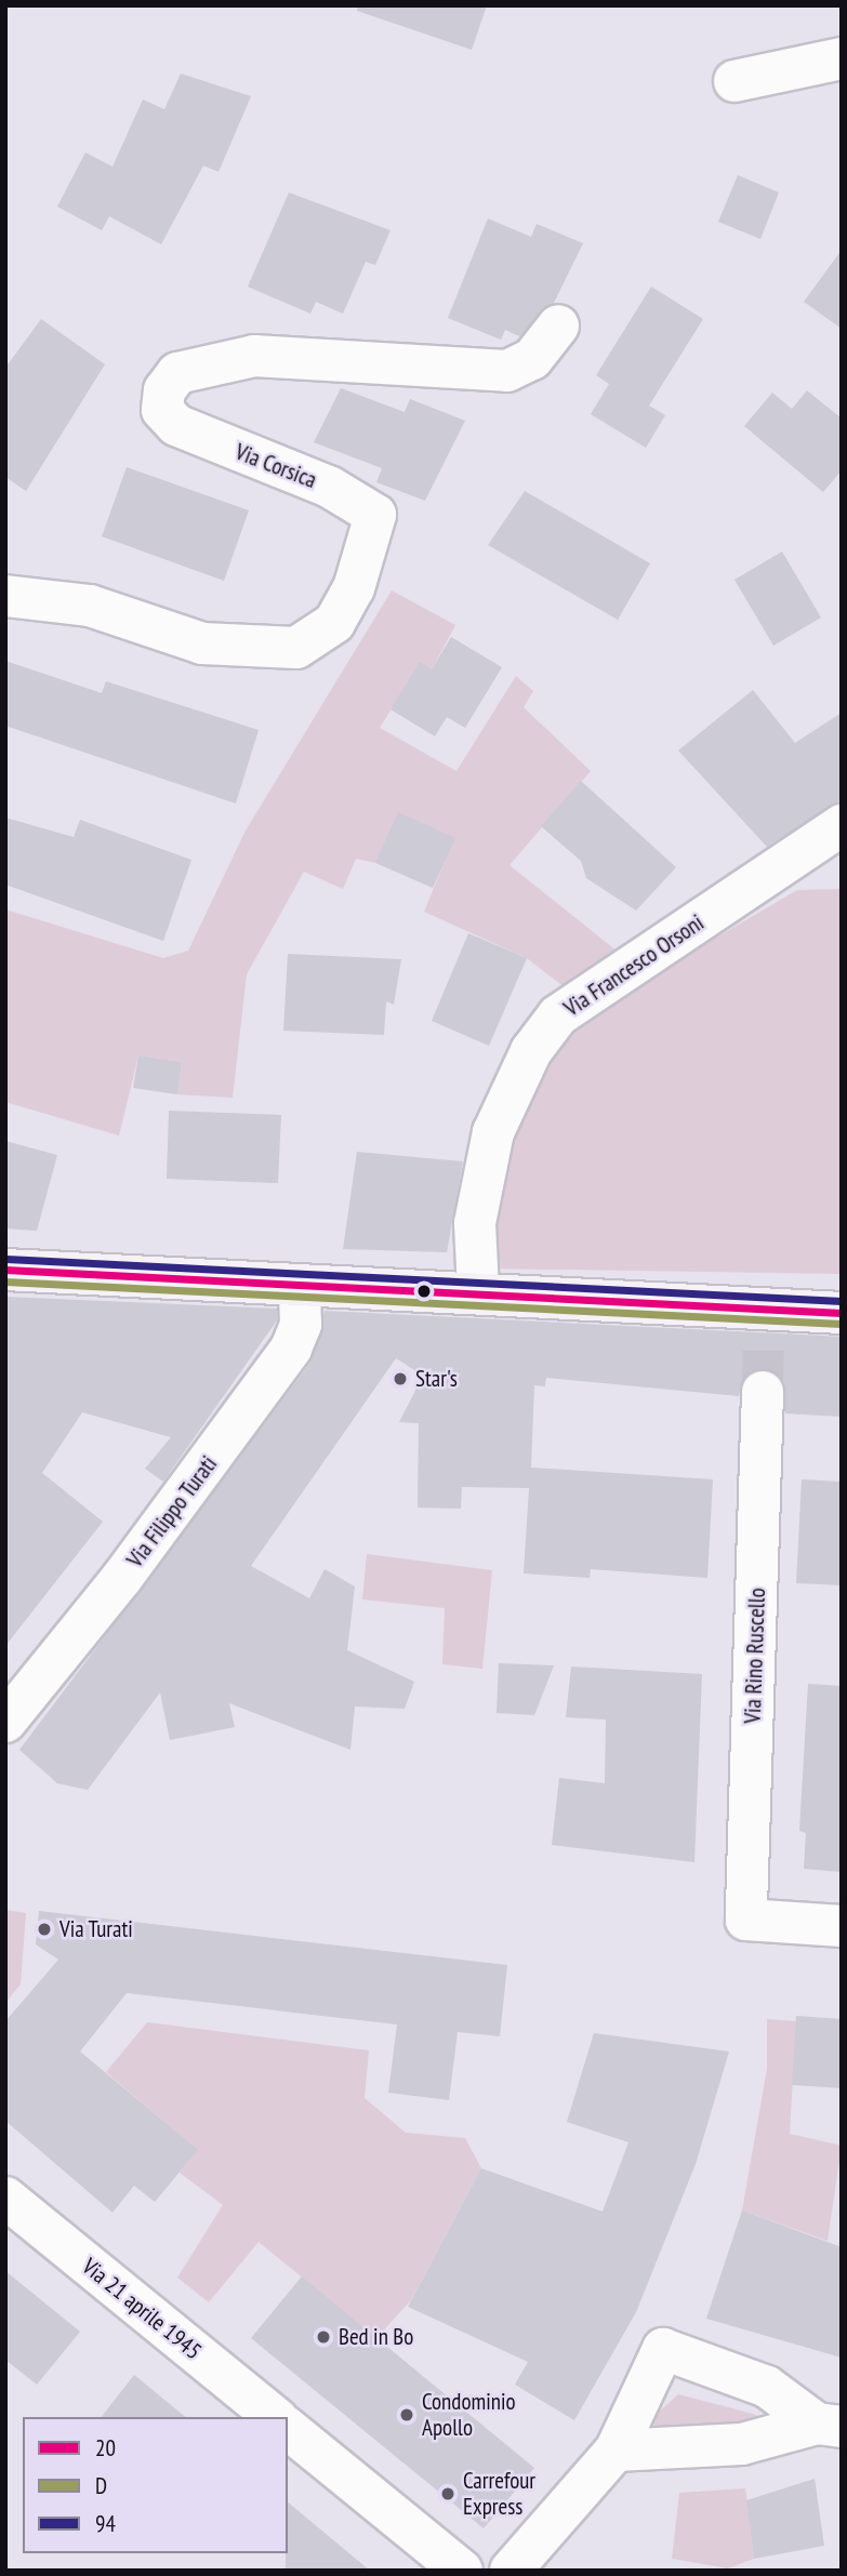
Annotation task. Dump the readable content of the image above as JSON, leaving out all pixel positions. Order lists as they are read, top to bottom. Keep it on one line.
{"streets":{"street":["Via Corsica","Via Francesco Orsoni","Via Filippo Turati","Via Rino Ruscello","Via 21 aprile 1945"]},"places":["Star's","Via Turati","Bed in Bo","Condominio Apollo","Carrefour Express"],"lines":["transit line 94","transit line 20","transit line D"],"legend":["20","D","94"]}
